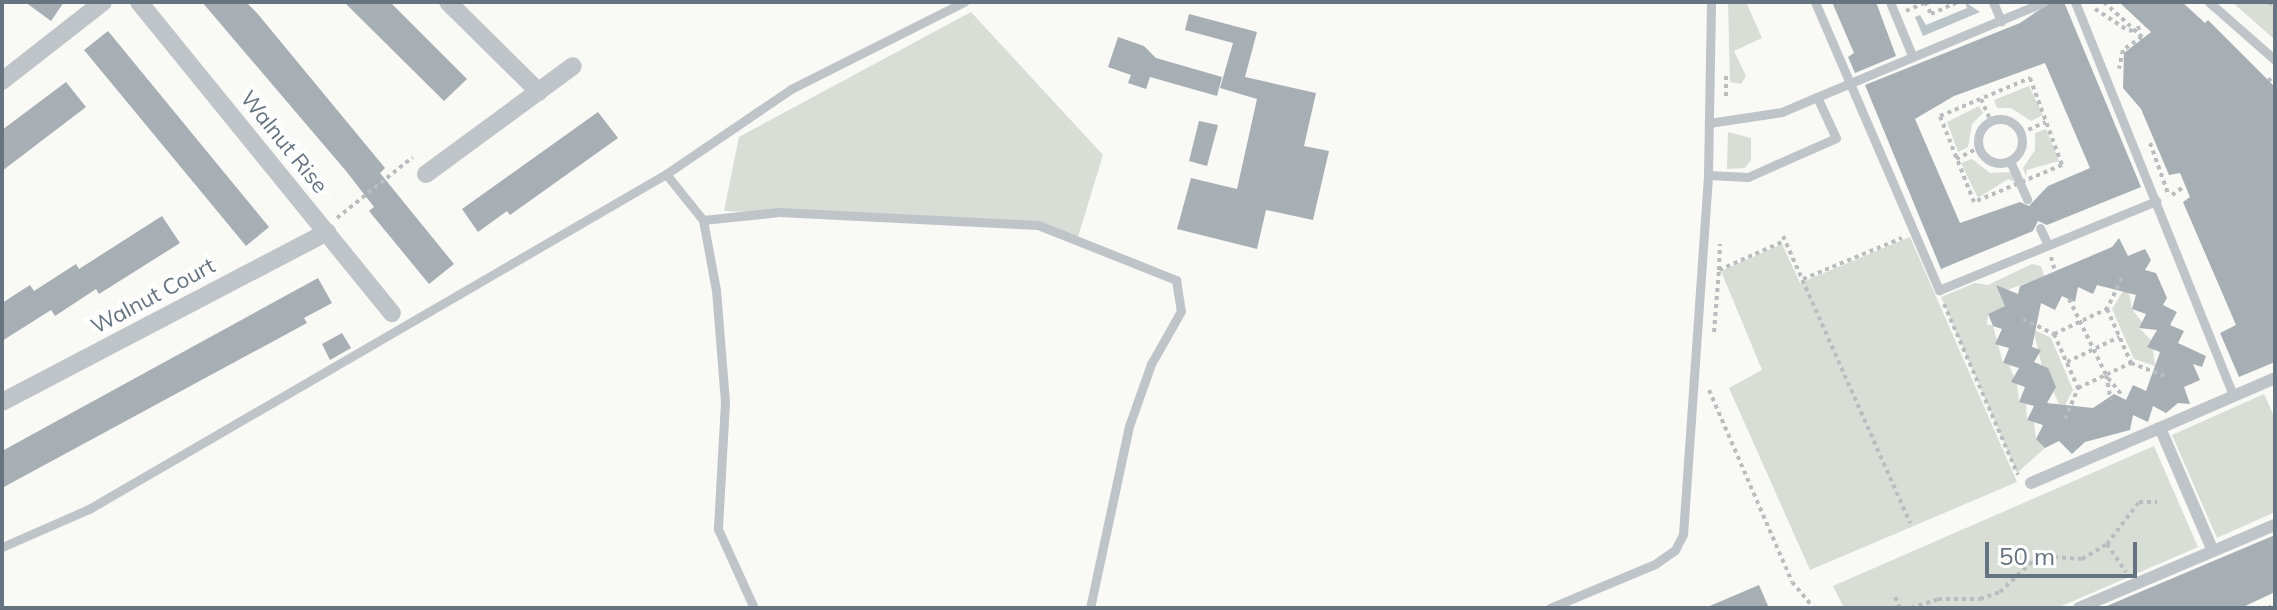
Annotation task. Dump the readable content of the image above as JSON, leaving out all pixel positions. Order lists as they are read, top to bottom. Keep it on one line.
{"streets":{"street":["Walnut Rise","Walnut Court"]},"crossings":[["Walnut Rise","Walnut Court"]],"scale_bar":"50 m"}
